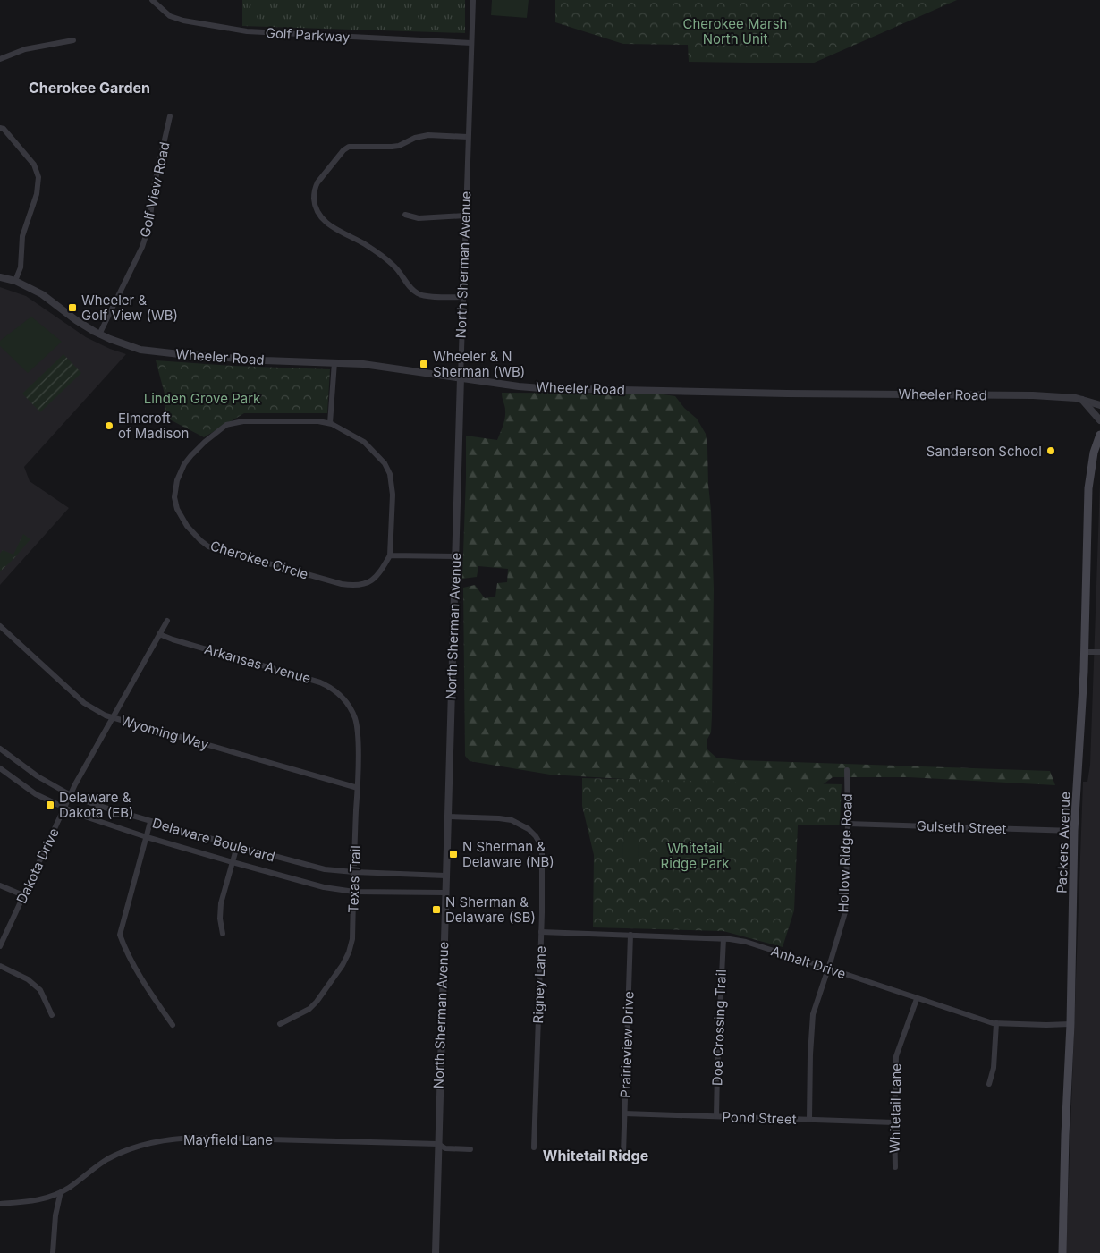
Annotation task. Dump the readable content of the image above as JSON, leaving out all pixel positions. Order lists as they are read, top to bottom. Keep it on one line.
{"streets":{"main road":["Packers Avenue"],"street":["Golf Parkway","Golf View Road","North Sherman Avenue","Wheeler Road","Cherokee Circle","Arkansas Avenue","Wyoming Way","Gulseth Street","Delaware Boulevard","Hollow Ridge Road","Dakota Drive","Texas Trail","Anhalt Drive","Rigney Lane","Doe Crossing Trail","Prairieview Drive","Whitetail Lane","Pond Street","Mayfield Lane"]},"crossings":[["Golf Parkway","North Sherman Avenue"],["Golf View Road","Wheeler Road"],["North Sherman Avenue","Wheeler Road"],["North Sherman Avenue","Delaware Boulevard"],["North Sherman Avenue","Rigney Lane"],["North Sherman Avenue","Mayfield Lane"],["Arkansas Avenue","Dakota Drive"],["Arkansas Avenue","Texas Trail"],["Wyoming Way","Dakota Drive"],["Wyoming Way","Texas Trail"],["Gulseth Street","Packers Avenue"],["Gulseth Street","Hollow Ridge Road"],["Delaware Boulevard","Dakota Drive"],["Delaware Boulevard","Texas Trail"],["Packers Avenue","Anhalt Drive"],["Hollow Ridge Road","Anhalt Drive"],["Hollow Ridge Road","Pond Street"],["Anhalt Drive","Rigney Lane"],["Anhalt Drive","Doe Crossing Trail"],["Anhalt Drive","Prairieview Drive"],["Anhalt Drive","Whitetail Lane"],["Doe Crossing Trail","Pond Street"],["Prairieview Drive","Pond Street"],["Whitetail Lane","Pond Street"]],"districts":["Cherokee Garden","Whitetail Ridge"],"parks":["Cherokee Marsh North Unit","Linden Grove Park","Whitetail Ridge Park"],"places":{"transit":["Wheeler & Golf View (WB)","Wheeler & N Sherman (WB)","Delaware & Dakota (EB)","N Sherman & Delaware (NB)","N Sherman & Delaware (SB)"],"other":["Elmcroft of Madison","Sanderson School"]}}
